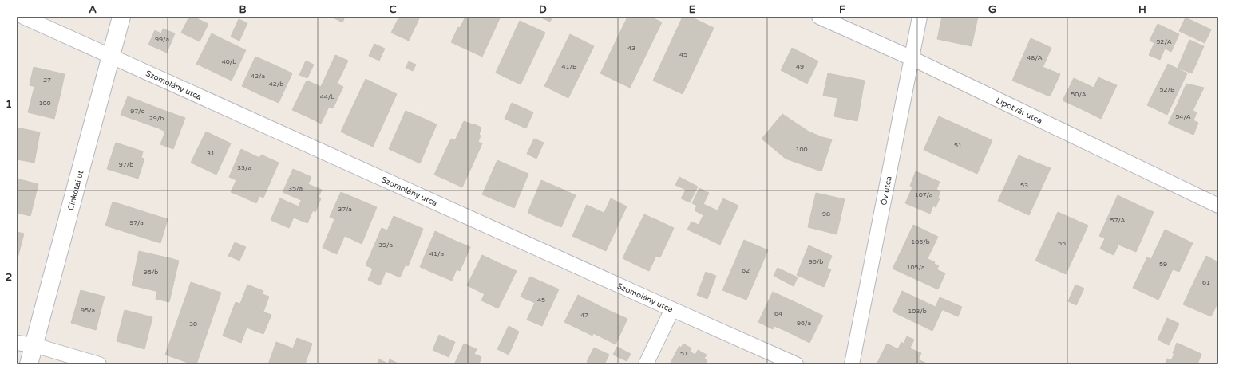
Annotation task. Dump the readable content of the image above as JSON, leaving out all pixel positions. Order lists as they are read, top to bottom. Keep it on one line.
{"streets":{"street":["Szomolány utca","Lipótvár utca","Cinkotai út","Öv utca"]},"crossings":[["Szomolány utca","Cinkotai út"],["Lipótvár utca","Öv utca"]],"house_numbers":["99/a","52/A","43","45","48/A","40/b","41/B","49","42/a","27","42/b","52/B","50/A","44/b","100","97/c","54/A","29/b","51","100","31","97/b","33/a","53","35/a","107/a","37/a","98","57/A","97/a","105/b","55","39/a","41/a","96/b","59","105/a","62","95/b","61","45","95/a","103/b","64","47","96/a","30","51"],"grid":{"columns":["A","B","C","D","E","F","G","H"],"rows":["1","2"]}}
